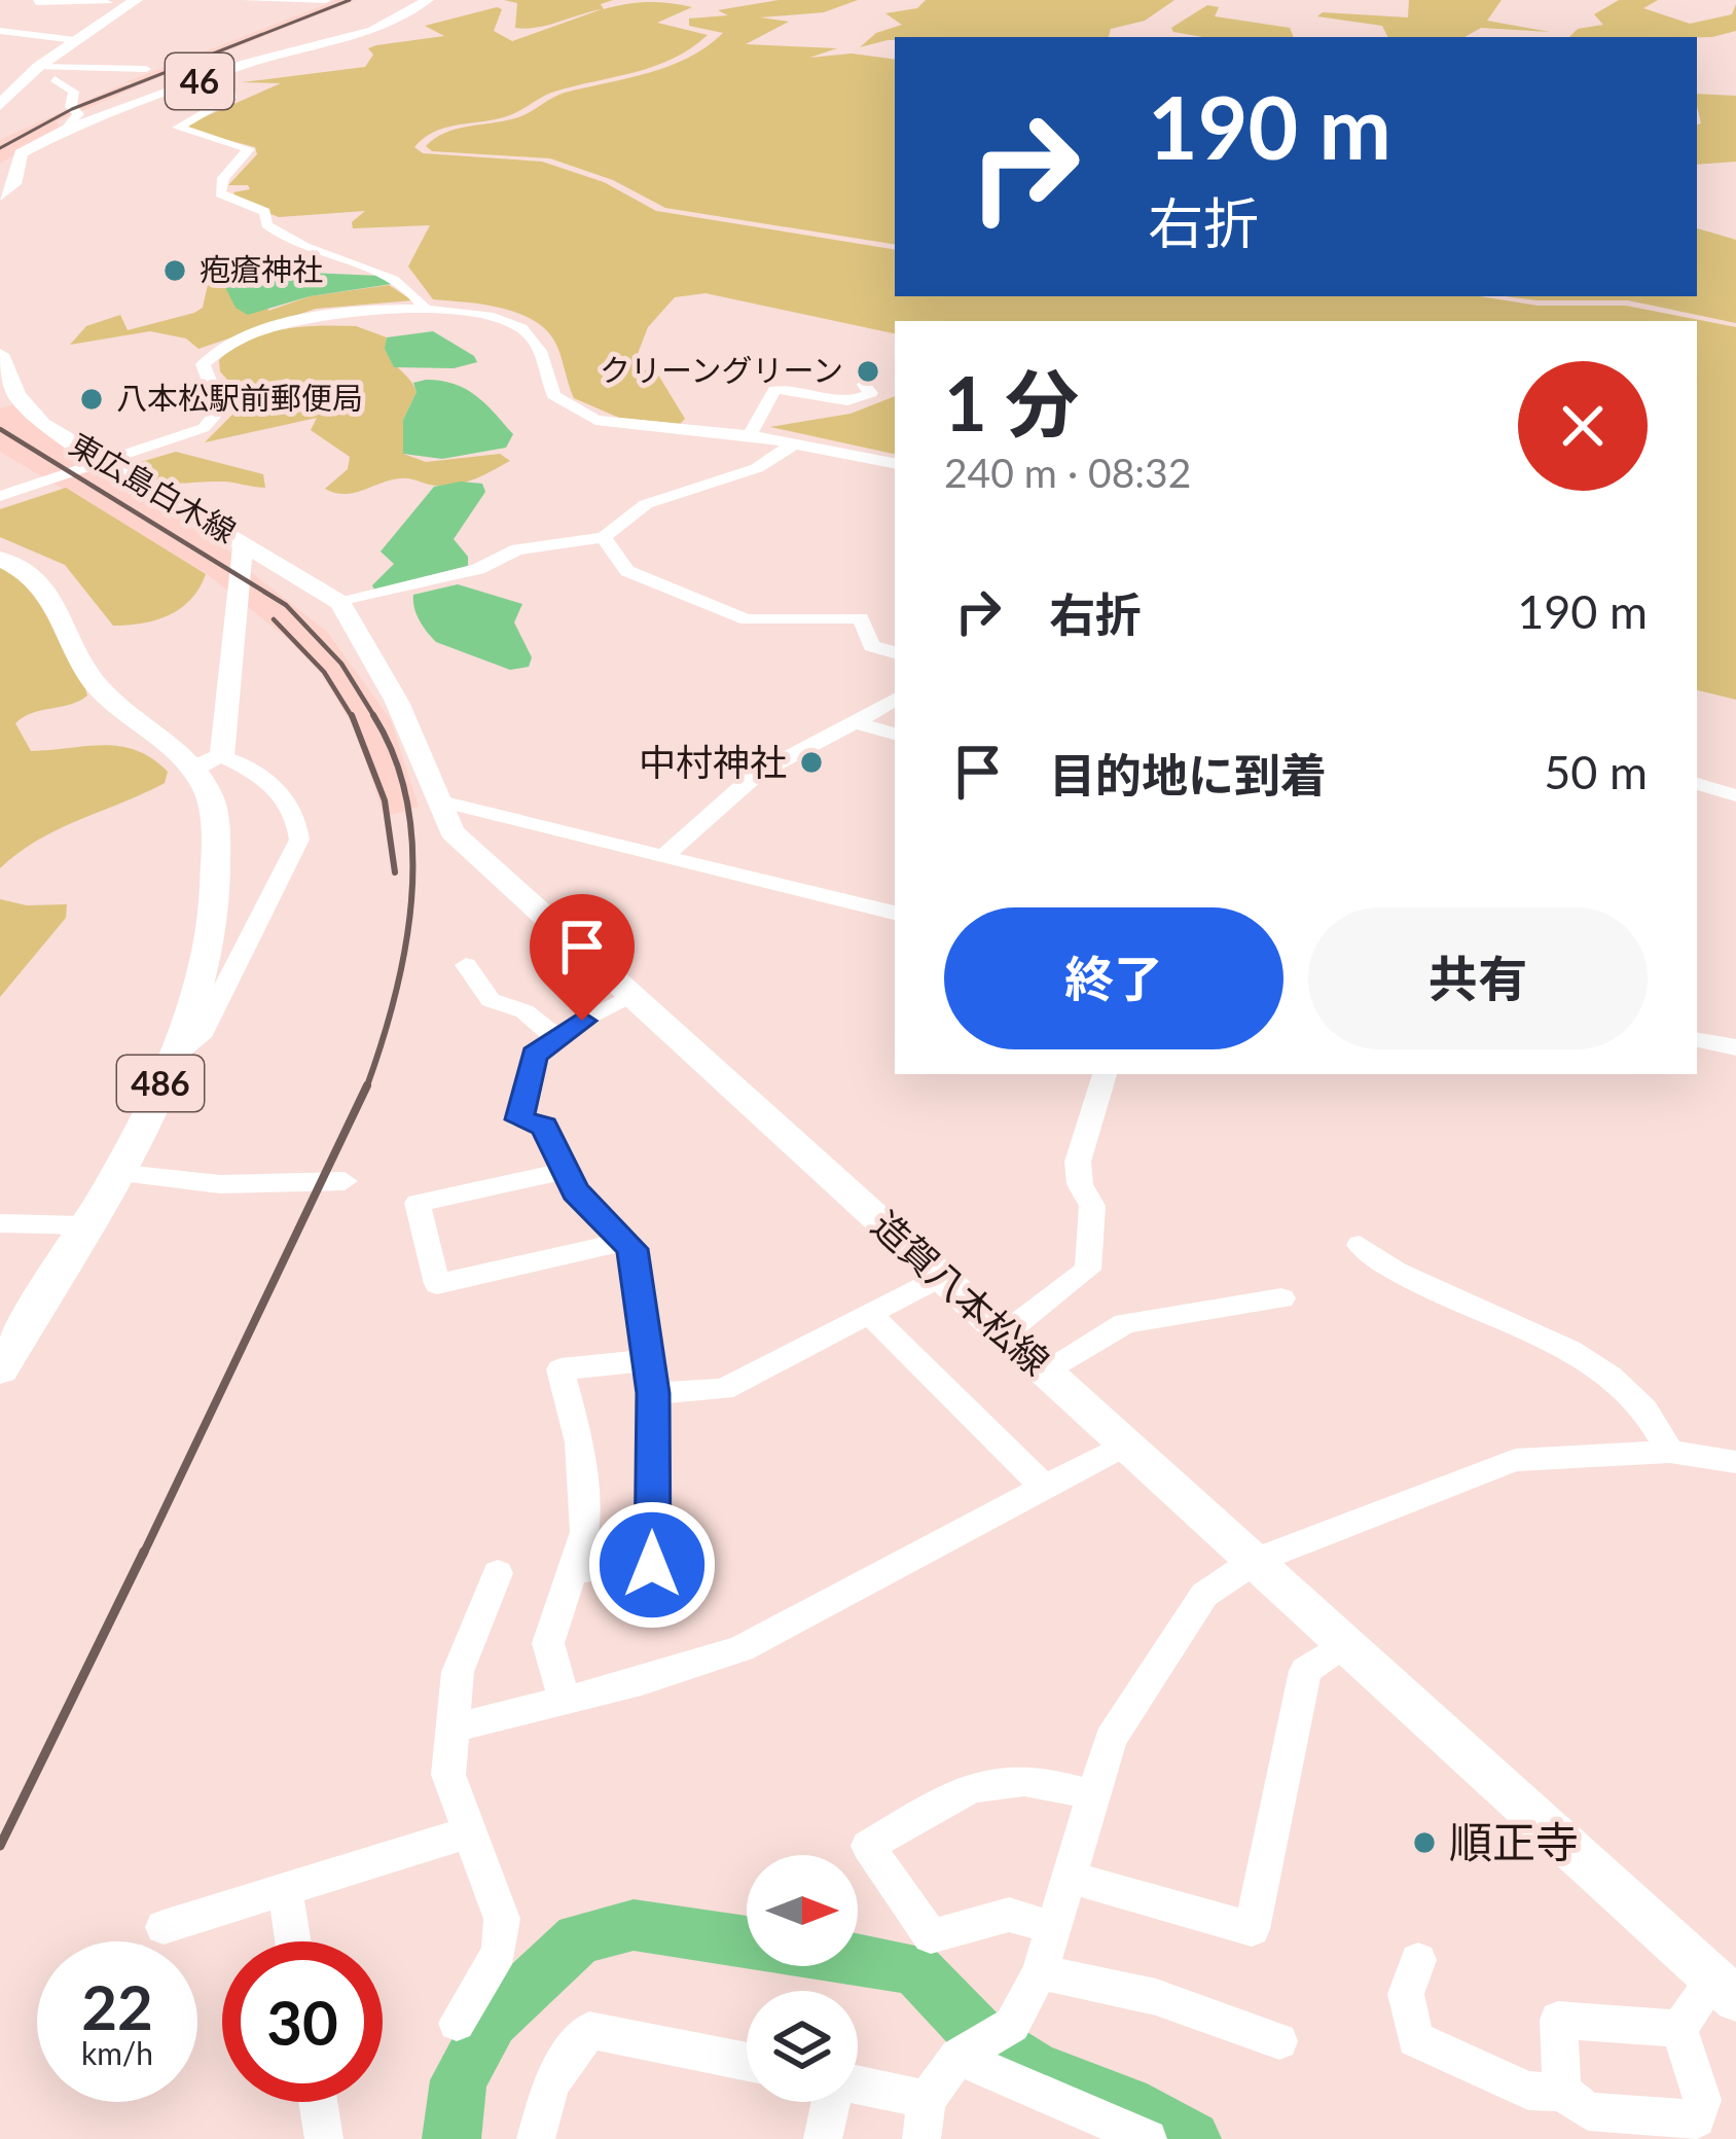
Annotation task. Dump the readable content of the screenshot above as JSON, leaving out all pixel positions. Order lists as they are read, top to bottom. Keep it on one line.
{"streets":{"highway":["486"],"main road":["46","東広島白木線","造賀八本松線"]},"crossings":[["東広島白木線","486"],["東広島白木線","造賀八本松線"]],"places":["疱瘡神社","クリーングリーン","八本松駅前郵便局","中村神社","順正寺"],"north":"right","page":{"turn":["190 m","右折"],"heading":["1 分","240 m · 08:32"],"list":[{"name":"右折","value":"190 m"},{"name":"目的地に到着","value":"50 m"}],"buttons":["終了","共有"],"speed":"22 km/h","limit":"30"}}
